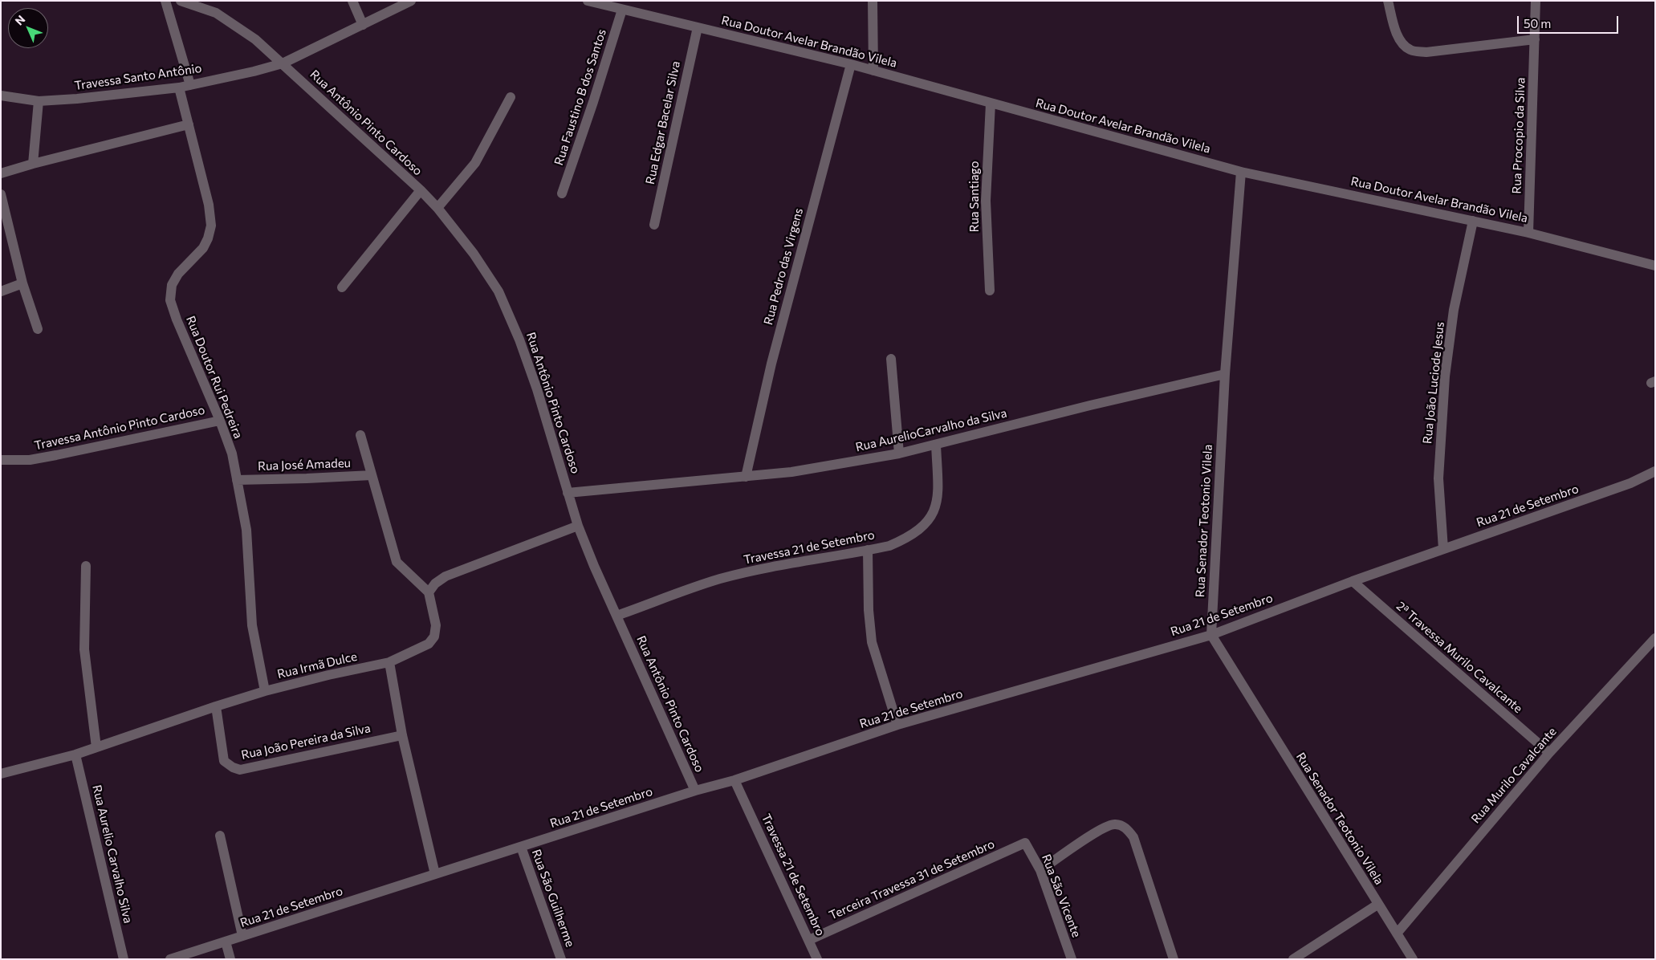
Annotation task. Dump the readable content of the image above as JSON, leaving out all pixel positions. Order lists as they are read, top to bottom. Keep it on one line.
{"streets":{"street":["Rua Doutor Avelar Brandão Vilela","Travessa Santo Antônio","Rua Faustino B dos Santos","Rua Antônio Pinto Cardoso","Rua Edgar Bacelar Silva","Rua Procopio da Silva","Rua Santiago","Rua Pedro das Virgens","Rua Doutor Rui Pedreira","Rua João Luciode Jesus","Travessa Antônio Pinto Cardoso","Rua AurelioCarvalho da Silva","Rua José Amadeu","Rua 21 de Setembro","Rua Senador Teotonio Vilela","Travessa 21 de Setembro","2ª Travessa Murilo Cavalcante","Rua Irmã Dulce","Rua João Pereira da Silva","Rua Murilo Cavalcante","Rua Aurelio Carvalho Silva","Terceira Travessa 31 de Setembro","Rua São Vicente","Rua São Guilherme"]},"crossings":[["Rua Doutor Avelar Brandão Vilela","Rua Faustino B dos Santos"],["Rua Doutor Avelar Brandão Vilela","Rua Edgar Bacelar Silva"],["Rua Doutor Avelar Brandão Vilela","Rua Procopio da Silva"],["Rua Doutor Avelar Brandão Vilela","Rua Santiago"],["Rua Doutor Avelar Brandão Vilela","Rua Pedro das Virgens"],["Rua Doutor Avelar Brandão Vilela","Rua João Luciode Jesus"],["Rua Doutor Avelar Brandão Vilela","Rua Senador Teotonio Vilela"],["Travessa Santo Antônio","Rua Antônio Pinto Cardoso"],["Travessa Santo Antônio","Rua Doutor Rui Pedreira"],["Rua Antônio Pinto Cardoso","Rua AurelioCarvalho da Silva"],["Rua Antônio Pinto Cardoso","Rua 21 de Setembro"],["Rua Antônio Pinto Cardoso","Travessa 21 de Setembro"],["Rua Pedro das Virgens","Rua AurelioCarvalho da Silva"],["Rua Doutor Rui Pedreira","Travessa Antônio Pinto Cardoso"],["Rua Doutor Rui Pedreira","Rua José Amadeu"],["Rua Doutor Rui Pedreira","Rua Irmã Dulce"],["Rua João Luciode Jesus","Rua 21 de Setembro"],["Rua AurelioCarvalho da Silva","Rua Senador Teotonio Vilela"],["Rua AurelioCarvalho da Silva","Travessa 21 de Setembro"],["Rua 21 de Setembro","Rua Senador Teotonio Vilela"],["Rua 21 de Setembro","Travessa 21 de Setembro"],["Rua 21 de Setembro","2ª Travessa Murilo Cavalcante"],["Rua 21 de Setembro","Rua São Guilherme"],["Rua Senador Teotonio Vilela","Rua Murilo Cavalcante"],["Travessa 21 de Setembro","Terceira Travessa 31 de Setembro"],["2ª Travessa Murilo Cavalcante","Rua Murilo Cavalcante"],["Rua Irmã Dulce","Rua João Pereira da Silva"],["Rua Irmã Dulce","Rua Aurelio Carvalho Silva"],["Terceira Travessa 31 de Setembro","Rua São Vicente"]],"scale_bar":"50 m","north":"top left"}
